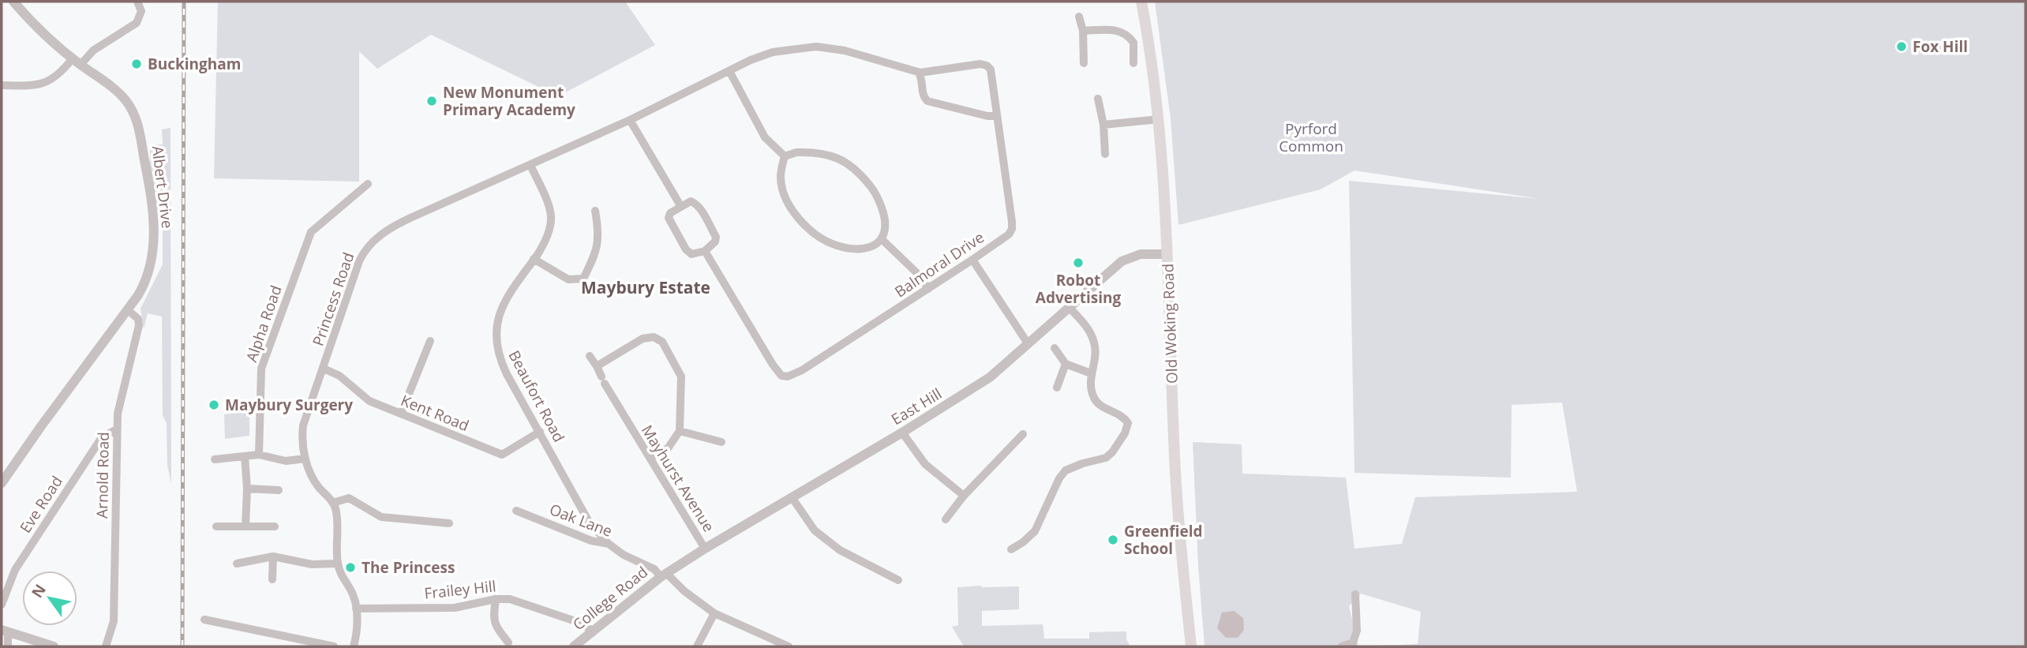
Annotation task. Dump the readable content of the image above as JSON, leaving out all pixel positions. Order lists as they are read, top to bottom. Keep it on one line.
{"streets":{"main road":["Old Woking Road"],"street":["Albert Drive","Balmoral Drive","Princess Road","Alpha Road","Beaufort Road","East Hill","Kent Road","Arnold Road","Mayhurst Avenue","Eve Road","Oak Lane","Frailey Hill","College Road"]},"crossings":[["Albert Drive","Arnold Road"],["Balmoral Drive","Princess Road"],["Princess Road","Beaufort Road"],["Princess Road","Kent Road"],["Old Woking Road","East Hill"],["Beaufort Road","Kent Road"],["Beaufort Road","Oak Lane"],["East Hill","Mayhurst Avenue"],["East Hill","Oak Lane"],["East Hill","College Road"],["Arnold Road","Eve Road"],["Oak Lane","College Road"],["Frailey Hill","College Road"]],"districts":["Maybury Estate"],"parks":["Pyrford Common"],"places":["Fox Hill","Buckingham","New Monument Primary Academy","Robot Advertising","Maybury Surgery","Greenfield School","The Princess"],"north":"top left"}
